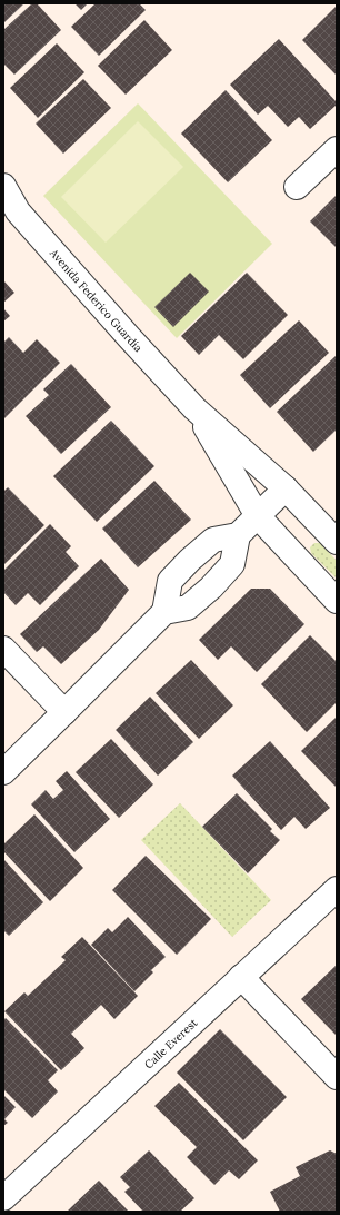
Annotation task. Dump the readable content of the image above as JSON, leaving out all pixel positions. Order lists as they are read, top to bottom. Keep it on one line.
{"streets":{"street":["Avenida Federico Guardia","Calle Everest"]}}
